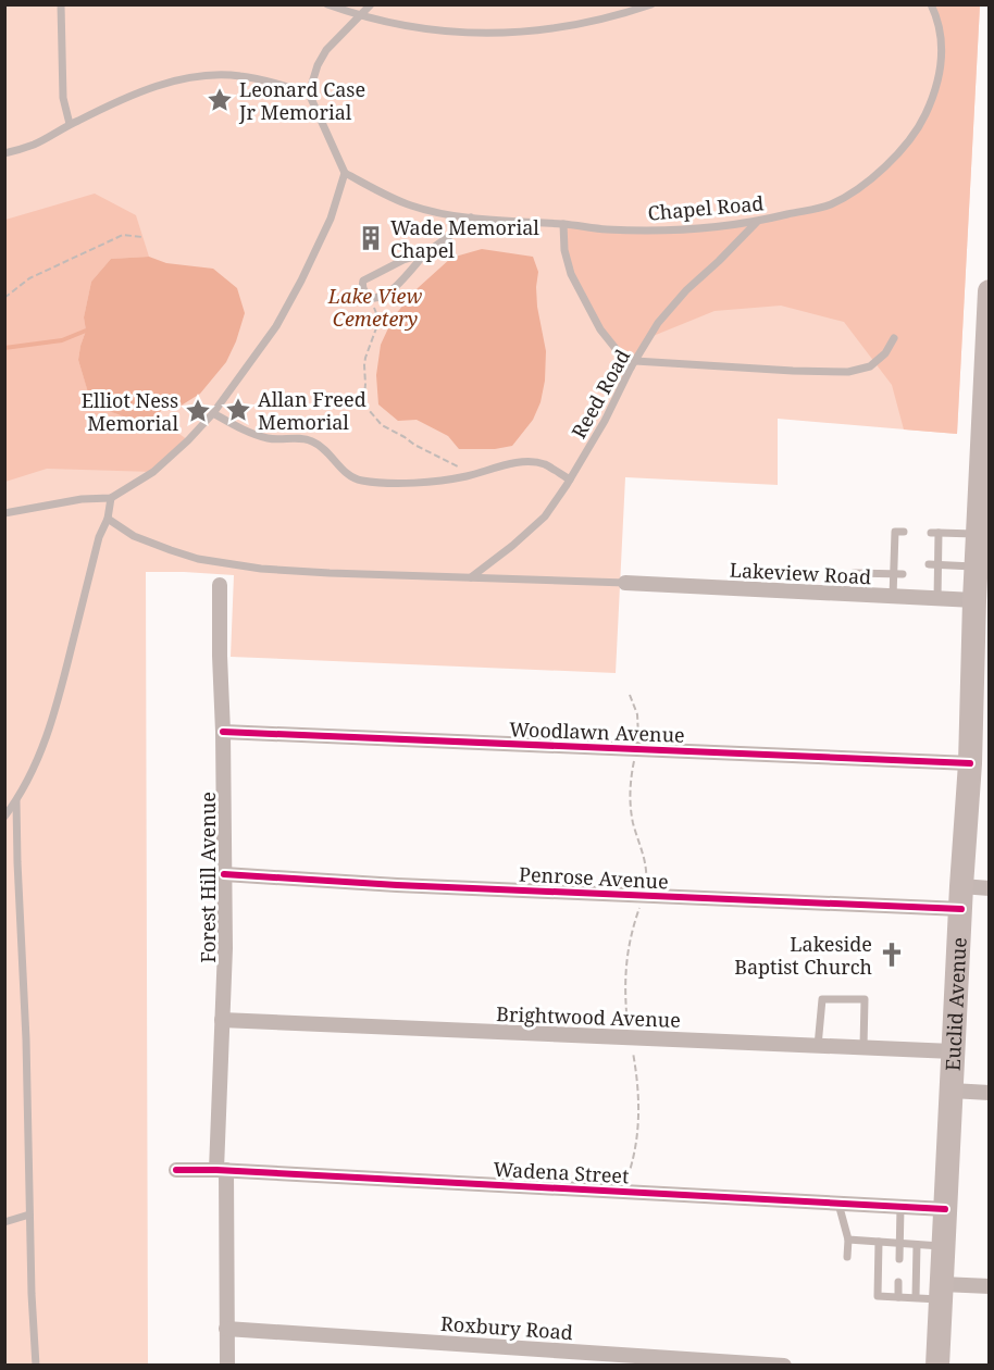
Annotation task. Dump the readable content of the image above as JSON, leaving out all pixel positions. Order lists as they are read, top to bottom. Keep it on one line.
{"streets":{"main road":["Euclid Avenue"],"street":["Lakeview Road","Woodlawn Avenue","Forest Hill Avenue","Penrose Avenue","Brightwood Avenue","Wadena Street","Roxbury Road"],"lane":["Chapel Road","Reed Road"]},"crossings":[["Chapel Road","Reed Road"],["Lakeview Road","Euclid Avenue"],["Woodlawn Avenue","Forest Hill Avenue"],["Woodlawn Avenue","Euclid Avenue"],["Forest Hill Avenue","Penrose Avenue"],["Forest Hill Avenue","Brightwood Avenue"],["Forest Hill Avenue","Wadena Street"],["Forest Hill Avenue","Roxbury Road"],["Penrose Avenue","Euclid Avenue"],["Euclid Avenue","Brightwood Avenue"],["Euclid Avenue","Wadena Street"]],"parks":["Lake View Cemetery"],"places":{"place":["Leonard Case Jr Memorial","Allan Freed Memorial","Elliot Ness Memorial"],"building":["Wade Memorial Chapel"],"church":["Lakeside Baptist Church"]}}
